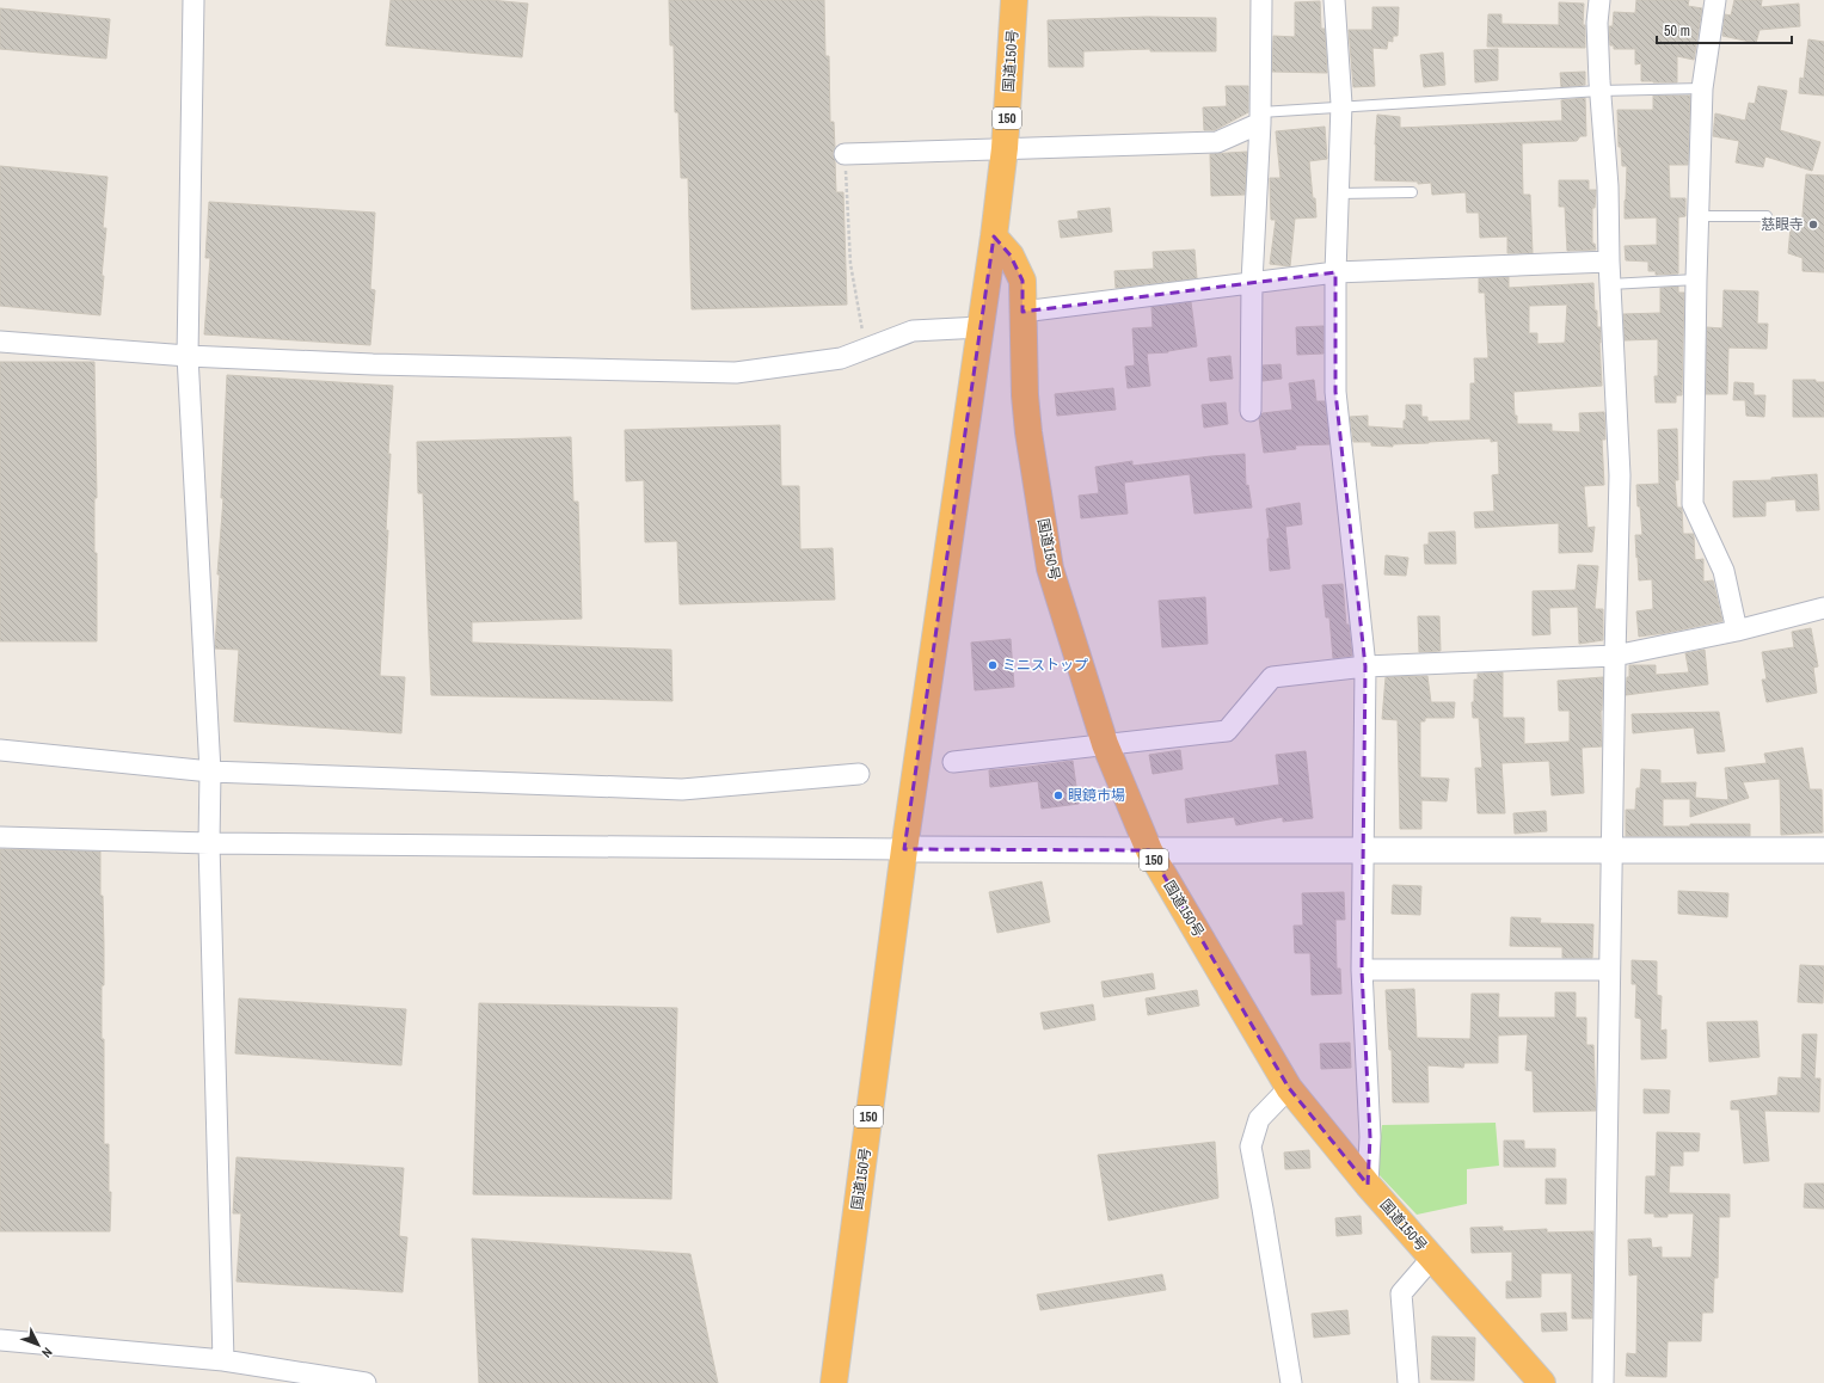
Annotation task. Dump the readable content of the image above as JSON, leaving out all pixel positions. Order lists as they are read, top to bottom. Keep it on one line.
{"streets":{"highway":["国道150号","150"]},"places":["慈眼寺","ミニストップ","眼鏡市場"],"scale_bar":"50 m","north":"bottom right"}
